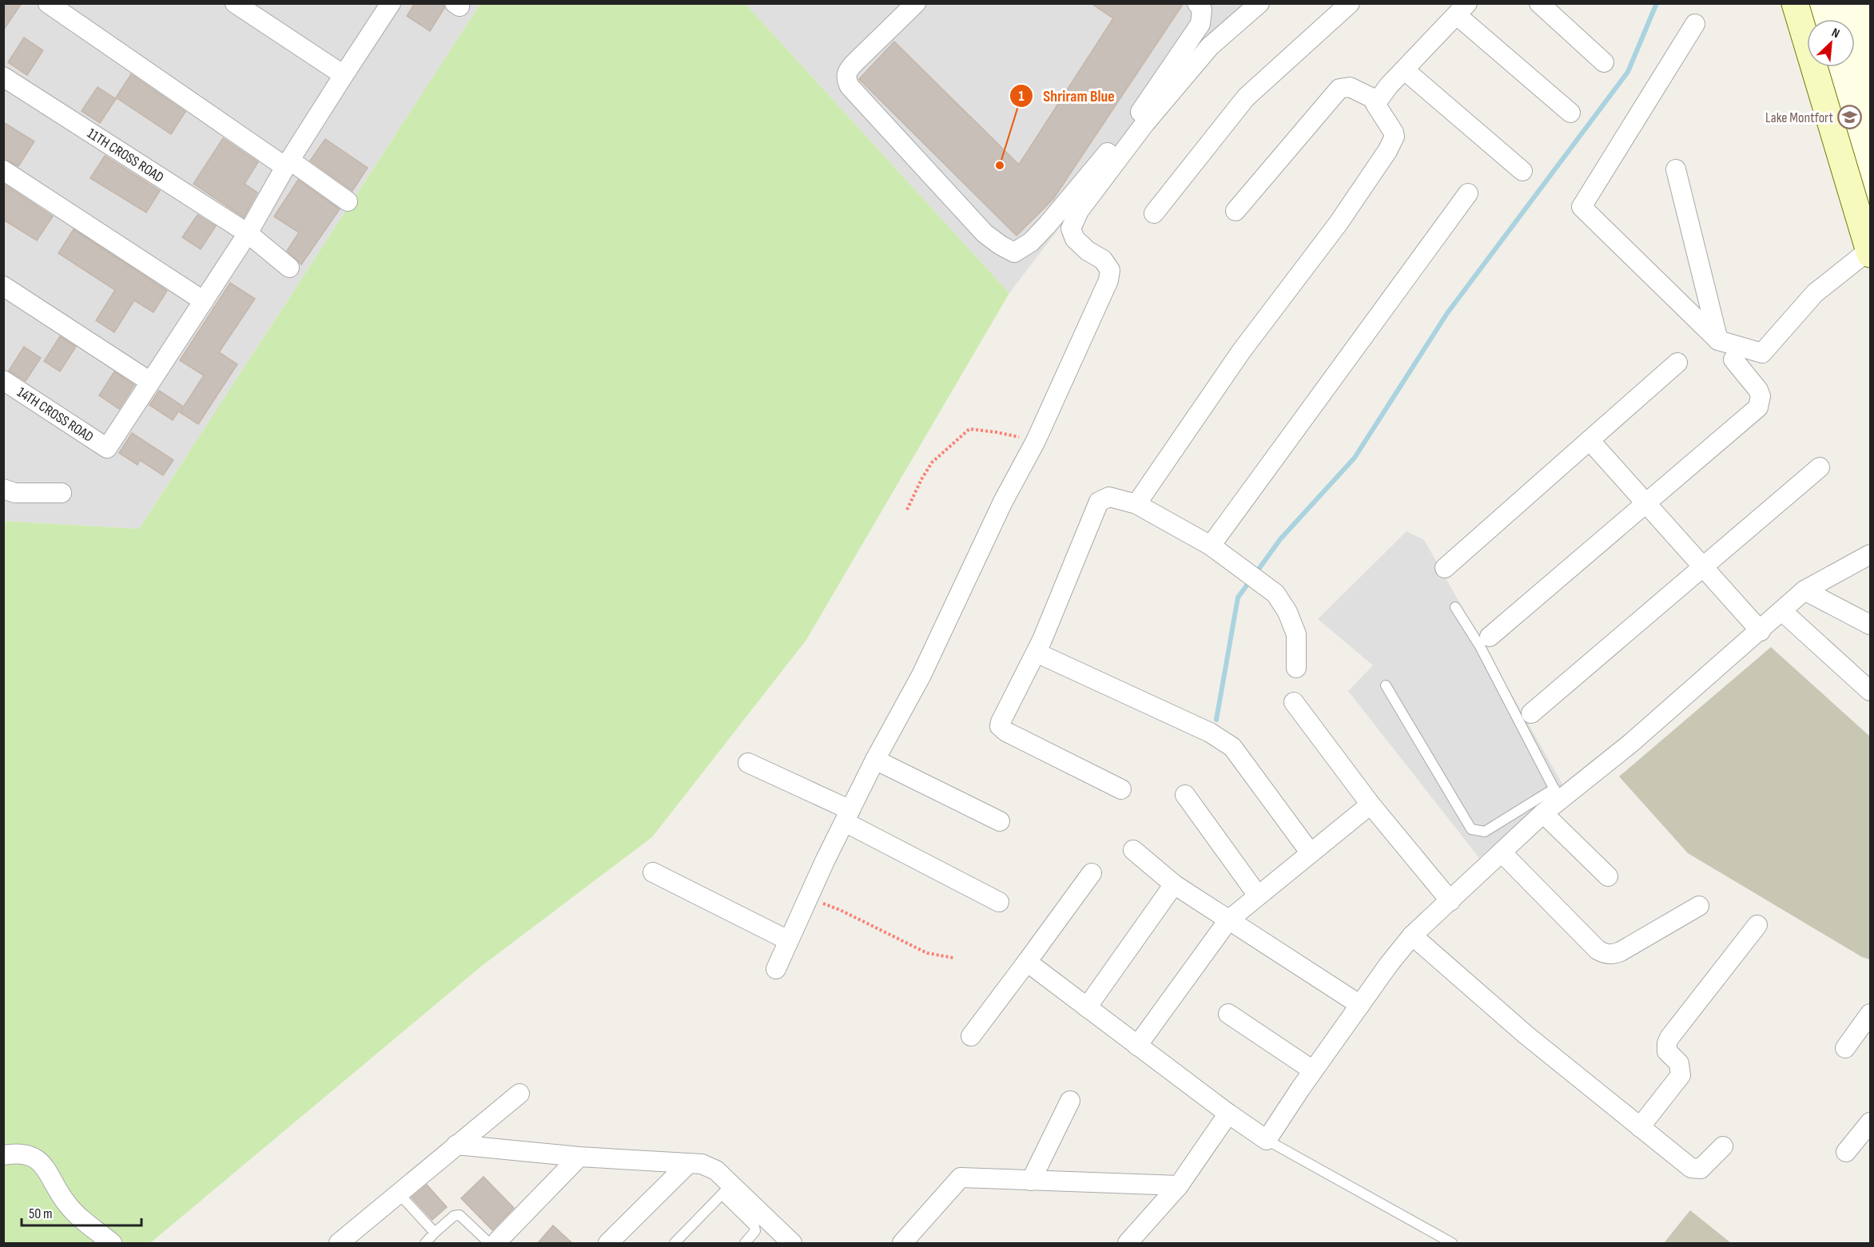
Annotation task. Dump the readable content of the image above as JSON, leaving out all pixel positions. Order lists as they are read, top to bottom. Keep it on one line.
{"streets":{"street":["11TH CROSS ROAD","14TH CROSS ROAD"]},"places":{"school or university":["Lake Montfort"],"other":["Shriram Blue"]},"scale_bar":"50 m","north":"top right"}
